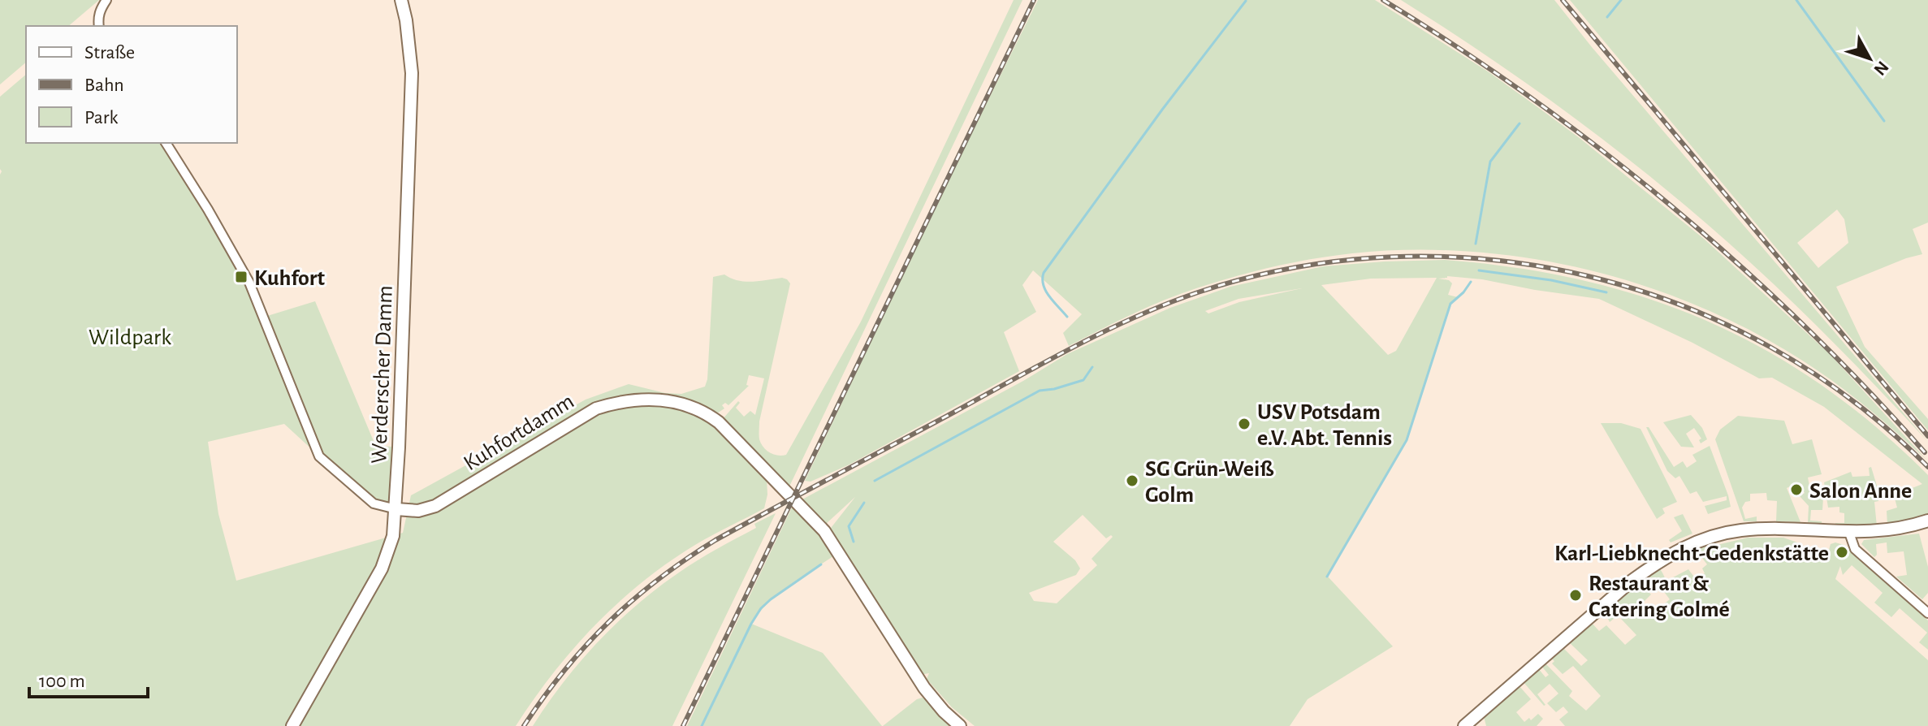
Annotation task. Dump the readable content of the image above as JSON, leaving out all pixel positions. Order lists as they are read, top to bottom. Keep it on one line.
{"streets":{"street":["Werderscher Damm","Kuhfortdamm"]},"crossings":[["Werderscher Damm","Kuhfortdamm"]],"parks":["Wildpark"],"places":{"transit":["Kuhfort"],"other":["USV Potsdam e.V. Abt. Tennis","SG Grün-Weiß Golm","Salon Anne","Karl-Liebknecht-Gedenkstätte","Restaurant & Catering Golmé"]},"legend":["Straße","Bahn","Park"],"scale_bar":"100 m","north":"bottom right"}
